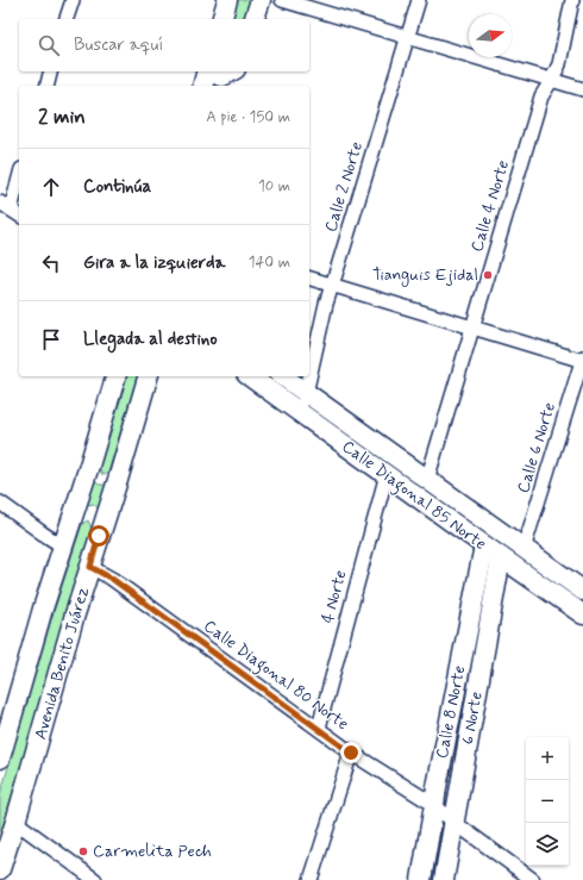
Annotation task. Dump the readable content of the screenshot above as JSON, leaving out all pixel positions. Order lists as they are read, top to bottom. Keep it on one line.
{"streets":{"main road":["Calle Diagonal 85 Norte","Avenida Benito Juárez","Calle 8 Norte","6 Norte"],"street":["Calle 2 Norte","Calle 4 Norte","Calle 6 Norte","4 Norte","Calle Diagonal 80 Norte"]},"crossings":[["Calle 2 Norte","Calle Diagonal 85 Norte"],["Calle 4 Norte","Calle Diagonal 85 Norte"],["Calle 6 Norte","Calle Diagonal 85 Norte"],["Calle Diagonal 85 Norte","4 Norte"],["Calle Diagonal 85 Norte","Calle 8 Norte"],["Calle Diagonal 85 Norte","6 Norte"],["4 Norte","Calle Diagonal 80 Norte"],["Avenida Benito Juárez","Calle Diagonal 80 Norte"],["Calle Diagonal 80 Norte","Calle 8 Norte"],["Calle Diagonal 80 Norte","6 Norte"]],"places":["Tianguis Ejidal","Carmelita Pech"],"north":"right","page":{"search":"Buscar aquí","heading":["2 min","A pie · 150 m"],"list":[["Continúa","10 m"],["Gira a la izquierda","140 m"],"Llegada al destino"],"map_buttons":["+","−"]}}
